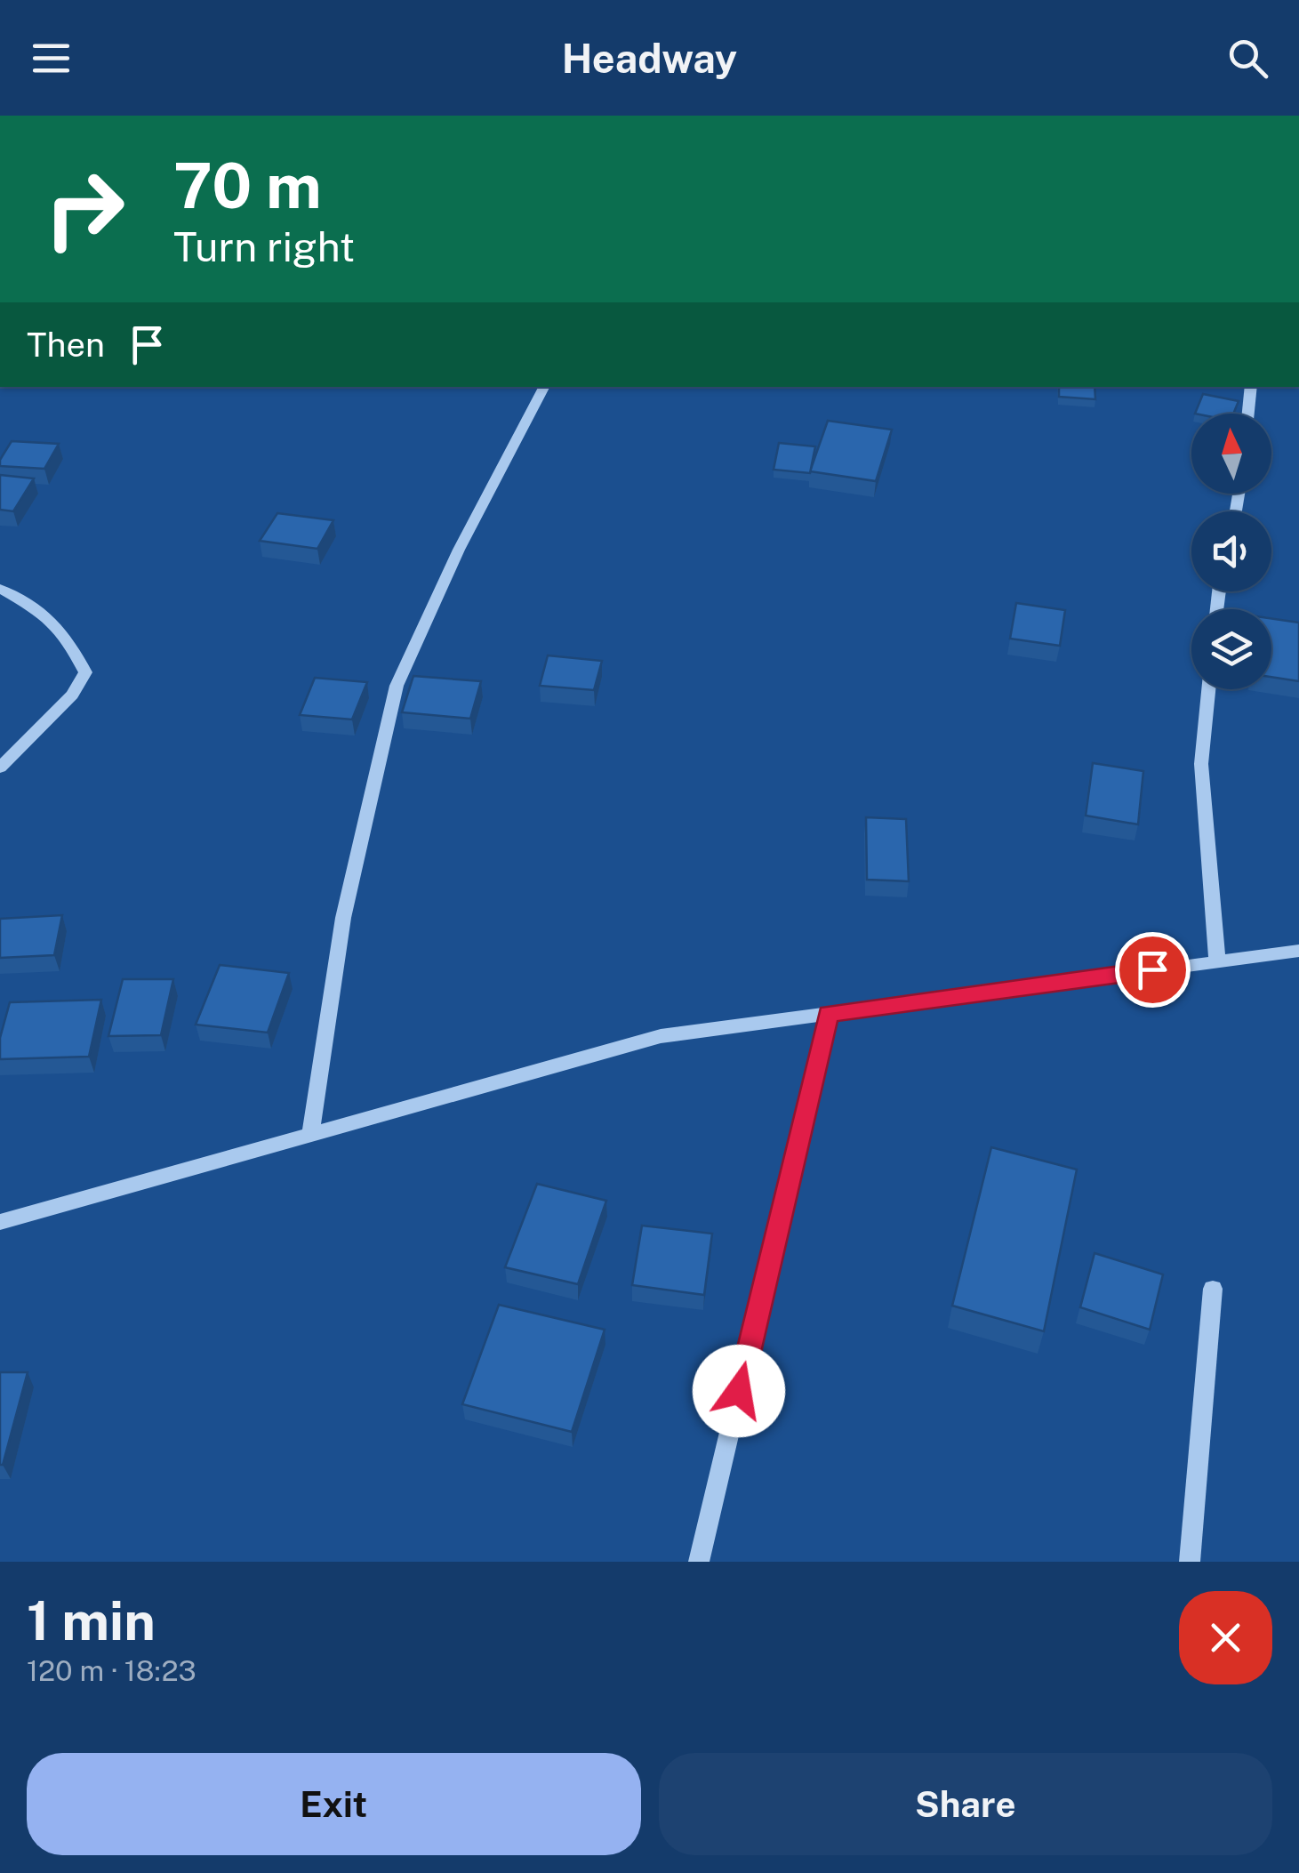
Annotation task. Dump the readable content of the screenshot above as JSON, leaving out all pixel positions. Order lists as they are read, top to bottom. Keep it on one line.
{"north":"top","page":{"header":"Headway","turn":["70 m","Turn right"],"then":"Then","heading":["1 min","120 m · 18:23"],"buttons":["Exit","Share"]}}
